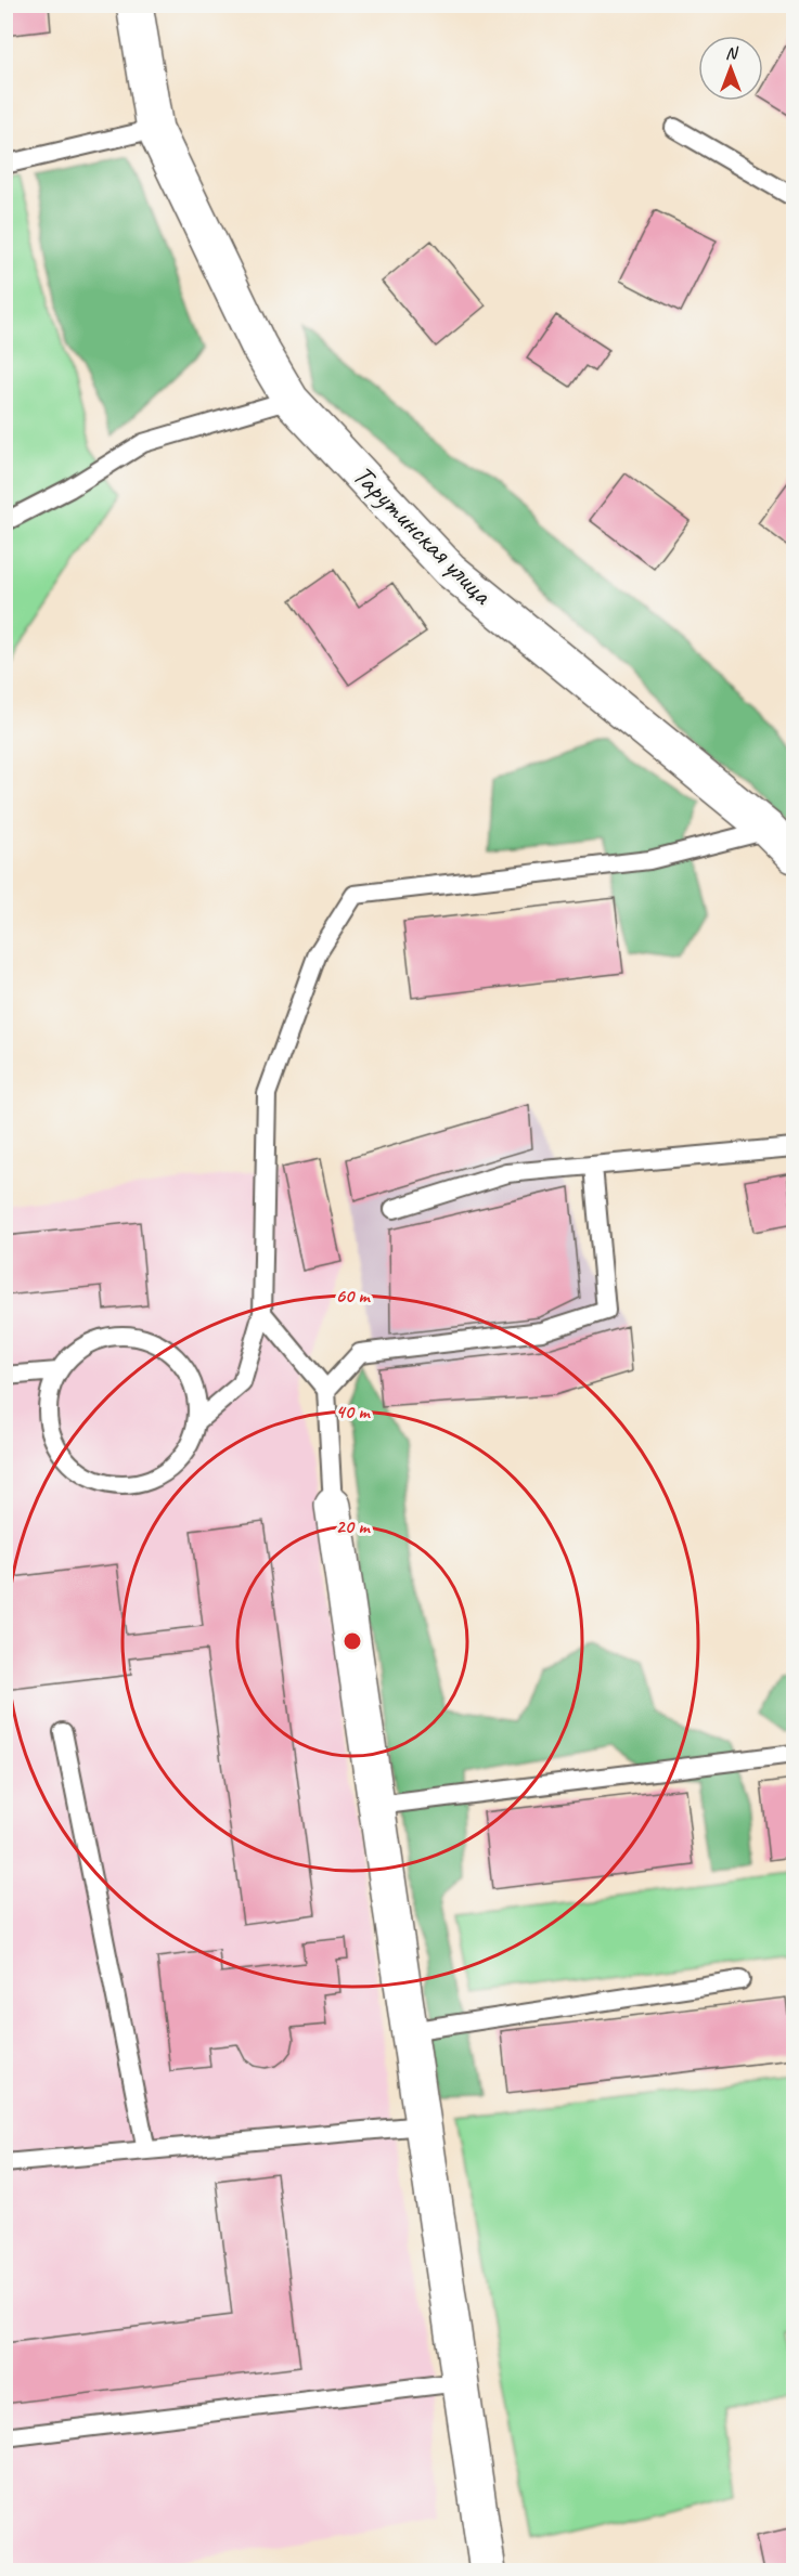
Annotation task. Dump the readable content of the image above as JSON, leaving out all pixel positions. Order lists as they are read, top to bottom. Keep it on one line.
{"streets":{"street":["Тарутинская улица"]},"north":"top","rings":["60 m","40 m","20 m"]}
